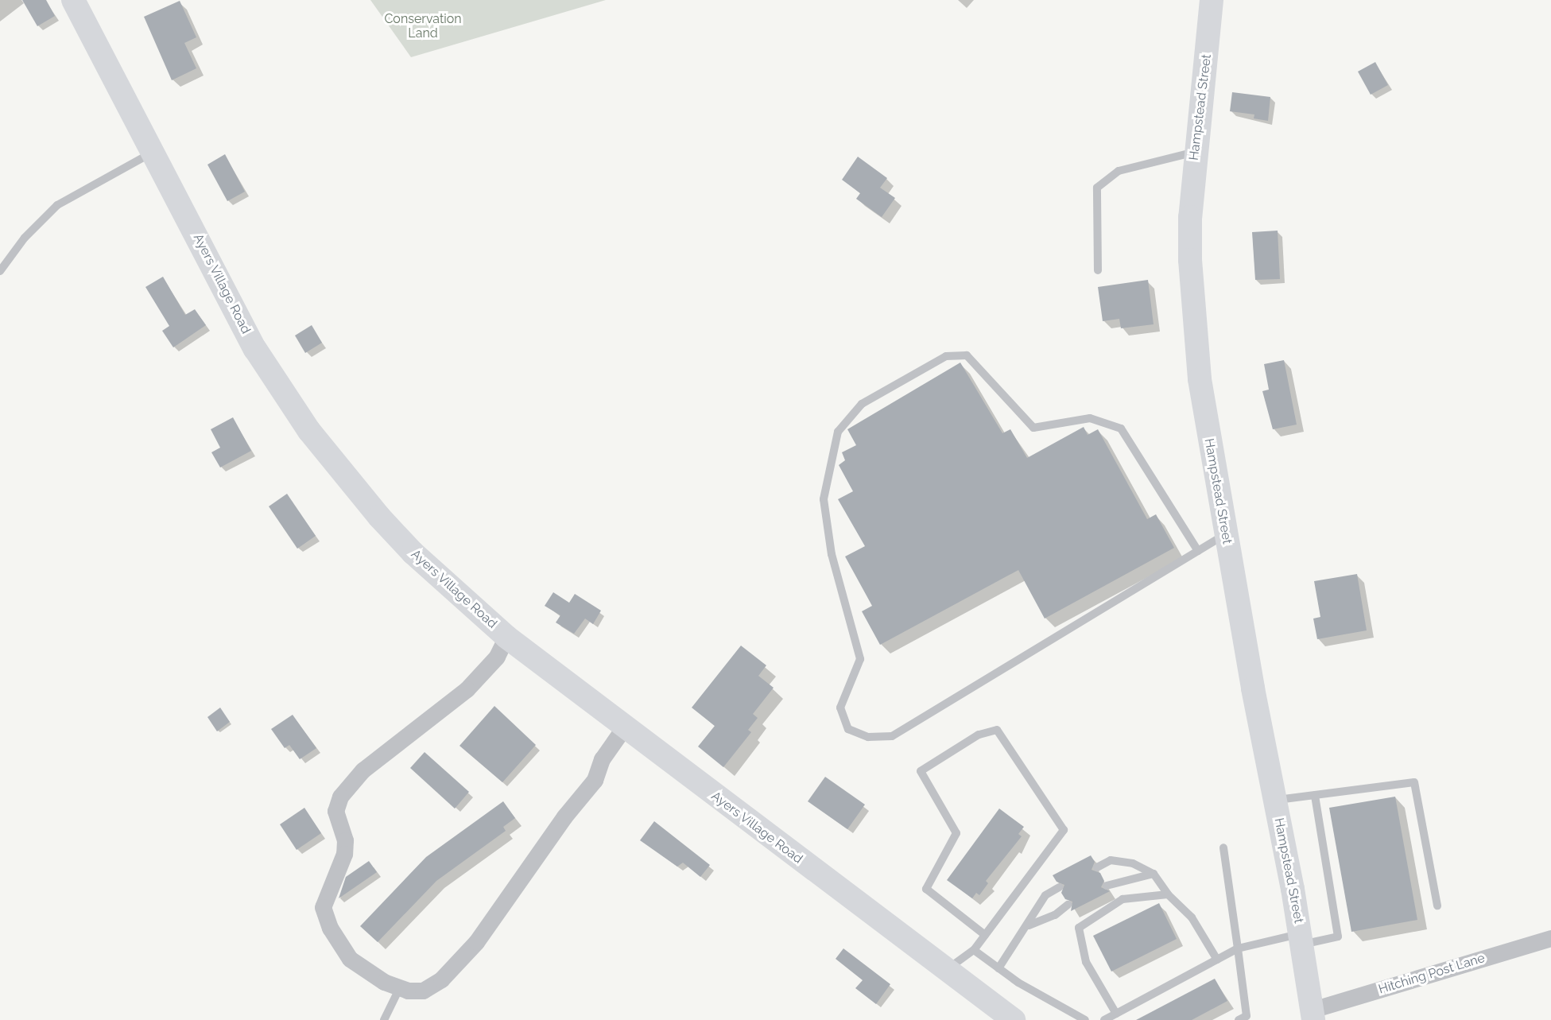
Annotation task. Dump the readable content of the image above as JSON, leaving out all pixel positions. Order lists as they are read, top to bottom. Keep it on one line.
{"streets":{"main road":["Hampstead Street","Ayers Village Road"],"street":["Hitching Post Lane"]},"crossings":[["Hampstead Street","Hitching Post Lane"]],"parks":["Conservation Land"]}
